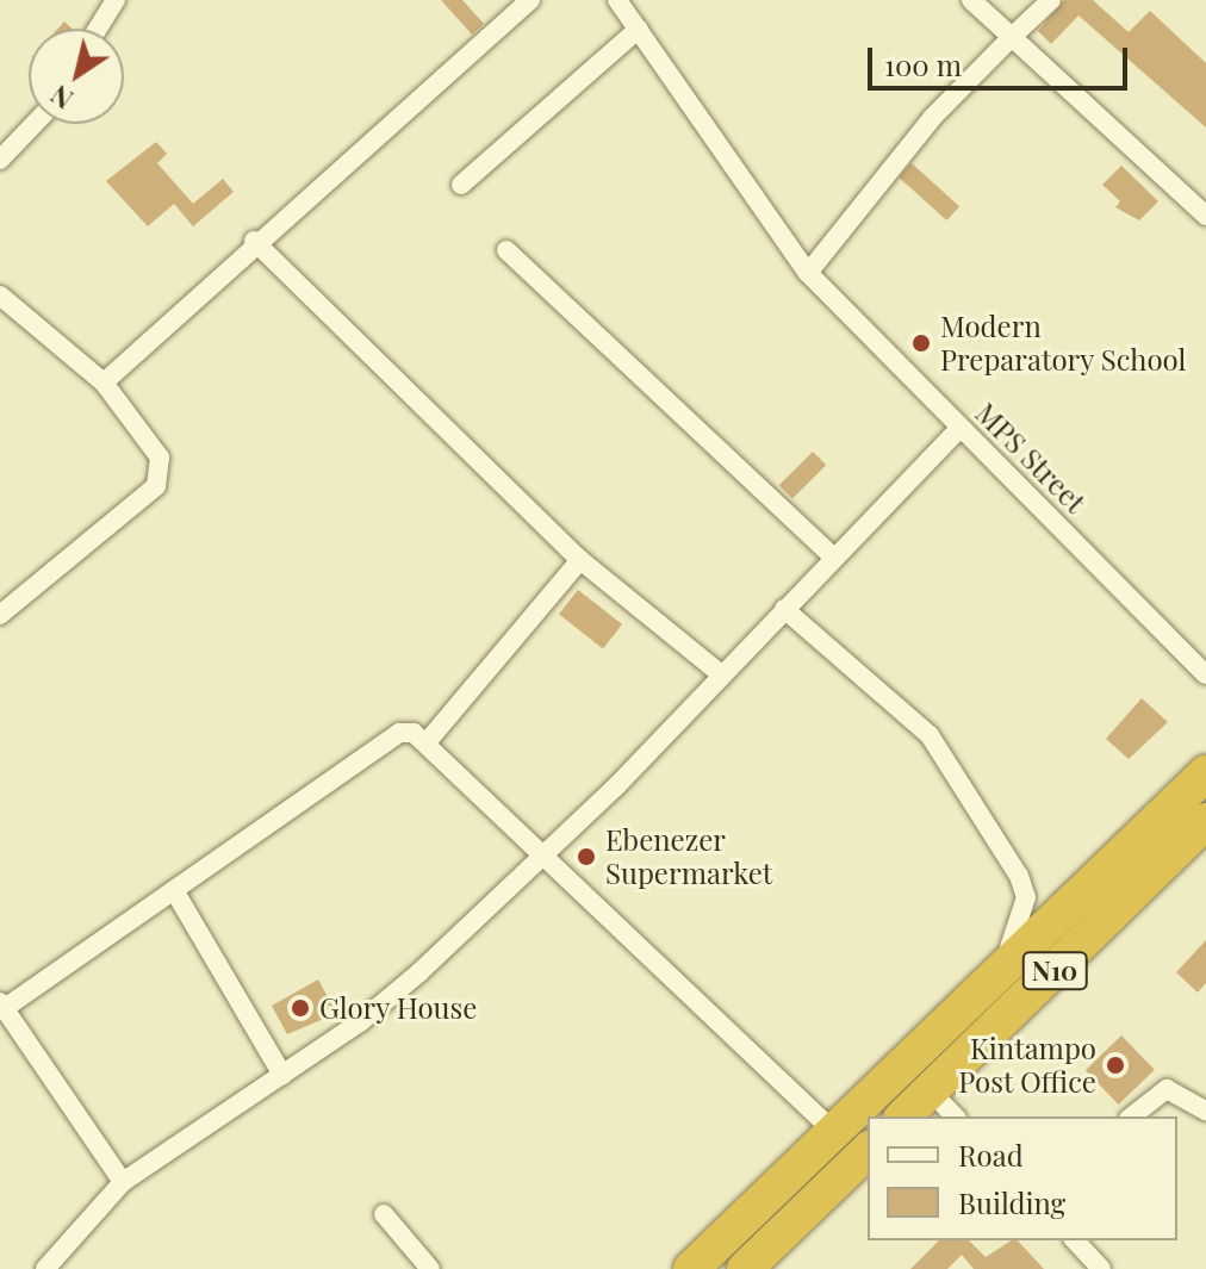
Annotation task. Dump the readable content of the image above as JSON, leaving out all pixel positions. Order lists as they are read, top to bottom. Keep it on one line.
{"streets":{"highway":["N10"],"street":["MPS Street"]},"places":["Modern Preparatory School","Ebenezer Supermarket","Glory House","Kintampo Post Office"],"legend":["Road","Building"],"scale_bar":"100 m","north":"bottom left"}
